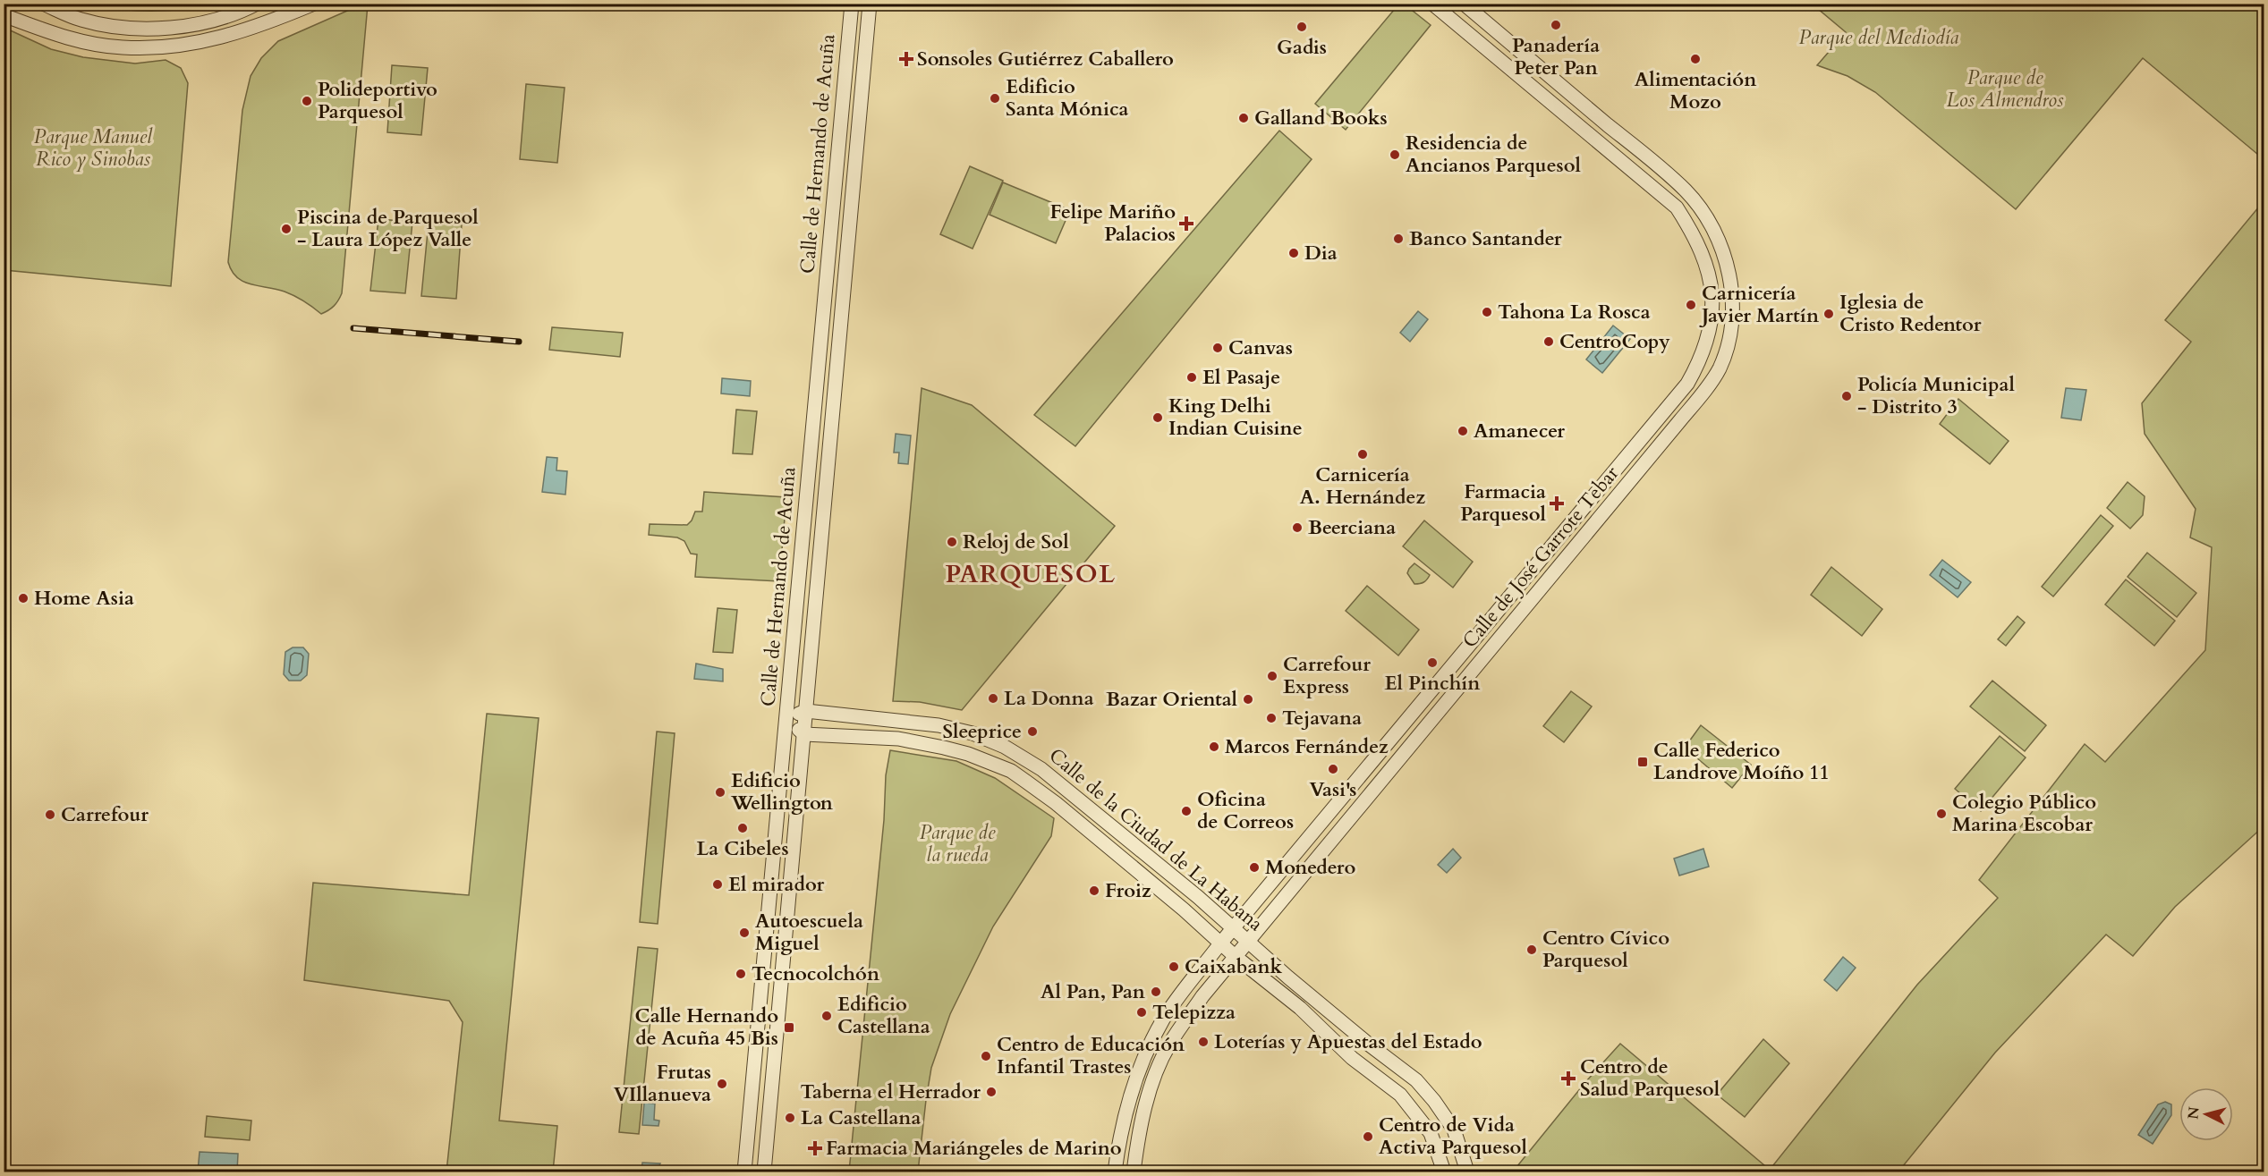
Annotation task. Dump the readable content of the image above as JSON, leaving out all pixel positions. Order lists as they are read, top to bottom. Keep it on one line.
{"streets":{"street":["Calle de Hernando de Acuña","Calle de José Garrote Tebar","Calle de la Ciudad de La Habana"]},"crossings":[["Calle de Hernando de Acuña","Calle de la Ciudad de La Habana"],["Calle de José Garrote Tebar","Calle de la Ciudad de La Habana"]],"districts":["PARQUESOL"],"parks":["Parque del Mediodía","Parque de Los Almendros","Parque Manuel Rico y Sinobas","Parque de la rueda"],"places":{"other":["Panadería Peter Pan","Gadis","Alimentación Mozo","Edificio Santa Mónica","Polideportivo Parquesol","Galland Books","Residencia de Ancianos Parquesol","Piscina de Parquesol - Laura López Valle","Banco Santander","Dia","Carnicería Javier Martín","Tahona La Rosca","Iglesia de Cristo Redentor","CentroCopy","Canvas","El Pasaje","Policía Municipal - Distrito 3","King Delhi Indian Cuisine","Amanecer","Carnicería A. Hernández","Beerciana","Reloj de Sol","Home Asia","El Pinchín","Carrefour Express","La Donna","Bazar Oriental","Tejavana","Sleeprice","Marcos Fernández","Vasi's","Edificio Wellington","Oficina de Correos","Colegio Público Marina Escobar","Carrefour","La Cibeles","Monedero","El mirador","Froiz","Autoescuela Miguel","Centro Cívico Parquesol","Caixabank","Tecnocolchón","Al Pan, Pan","Telepizza","Edificio Castellana","Loterías y Apuestas del Estado","Centro de Educación Infantil Trastes","Frutas VIllanueva","Taberna el Herrador","La Castellana","Centro de Vida Activa Parquesol"],"health":["Sonsoles Gutiérrez Caballero","Felipe Mariño Palacios","Farmacia Parquesol","Centro de Salud Parquesol","Farmacia Mariángeles de Marino"],"transit":["Calle Federico Landrove Moíño 11","Calle Hernando de Acuña 45 Bis"]},"north":"left"}
